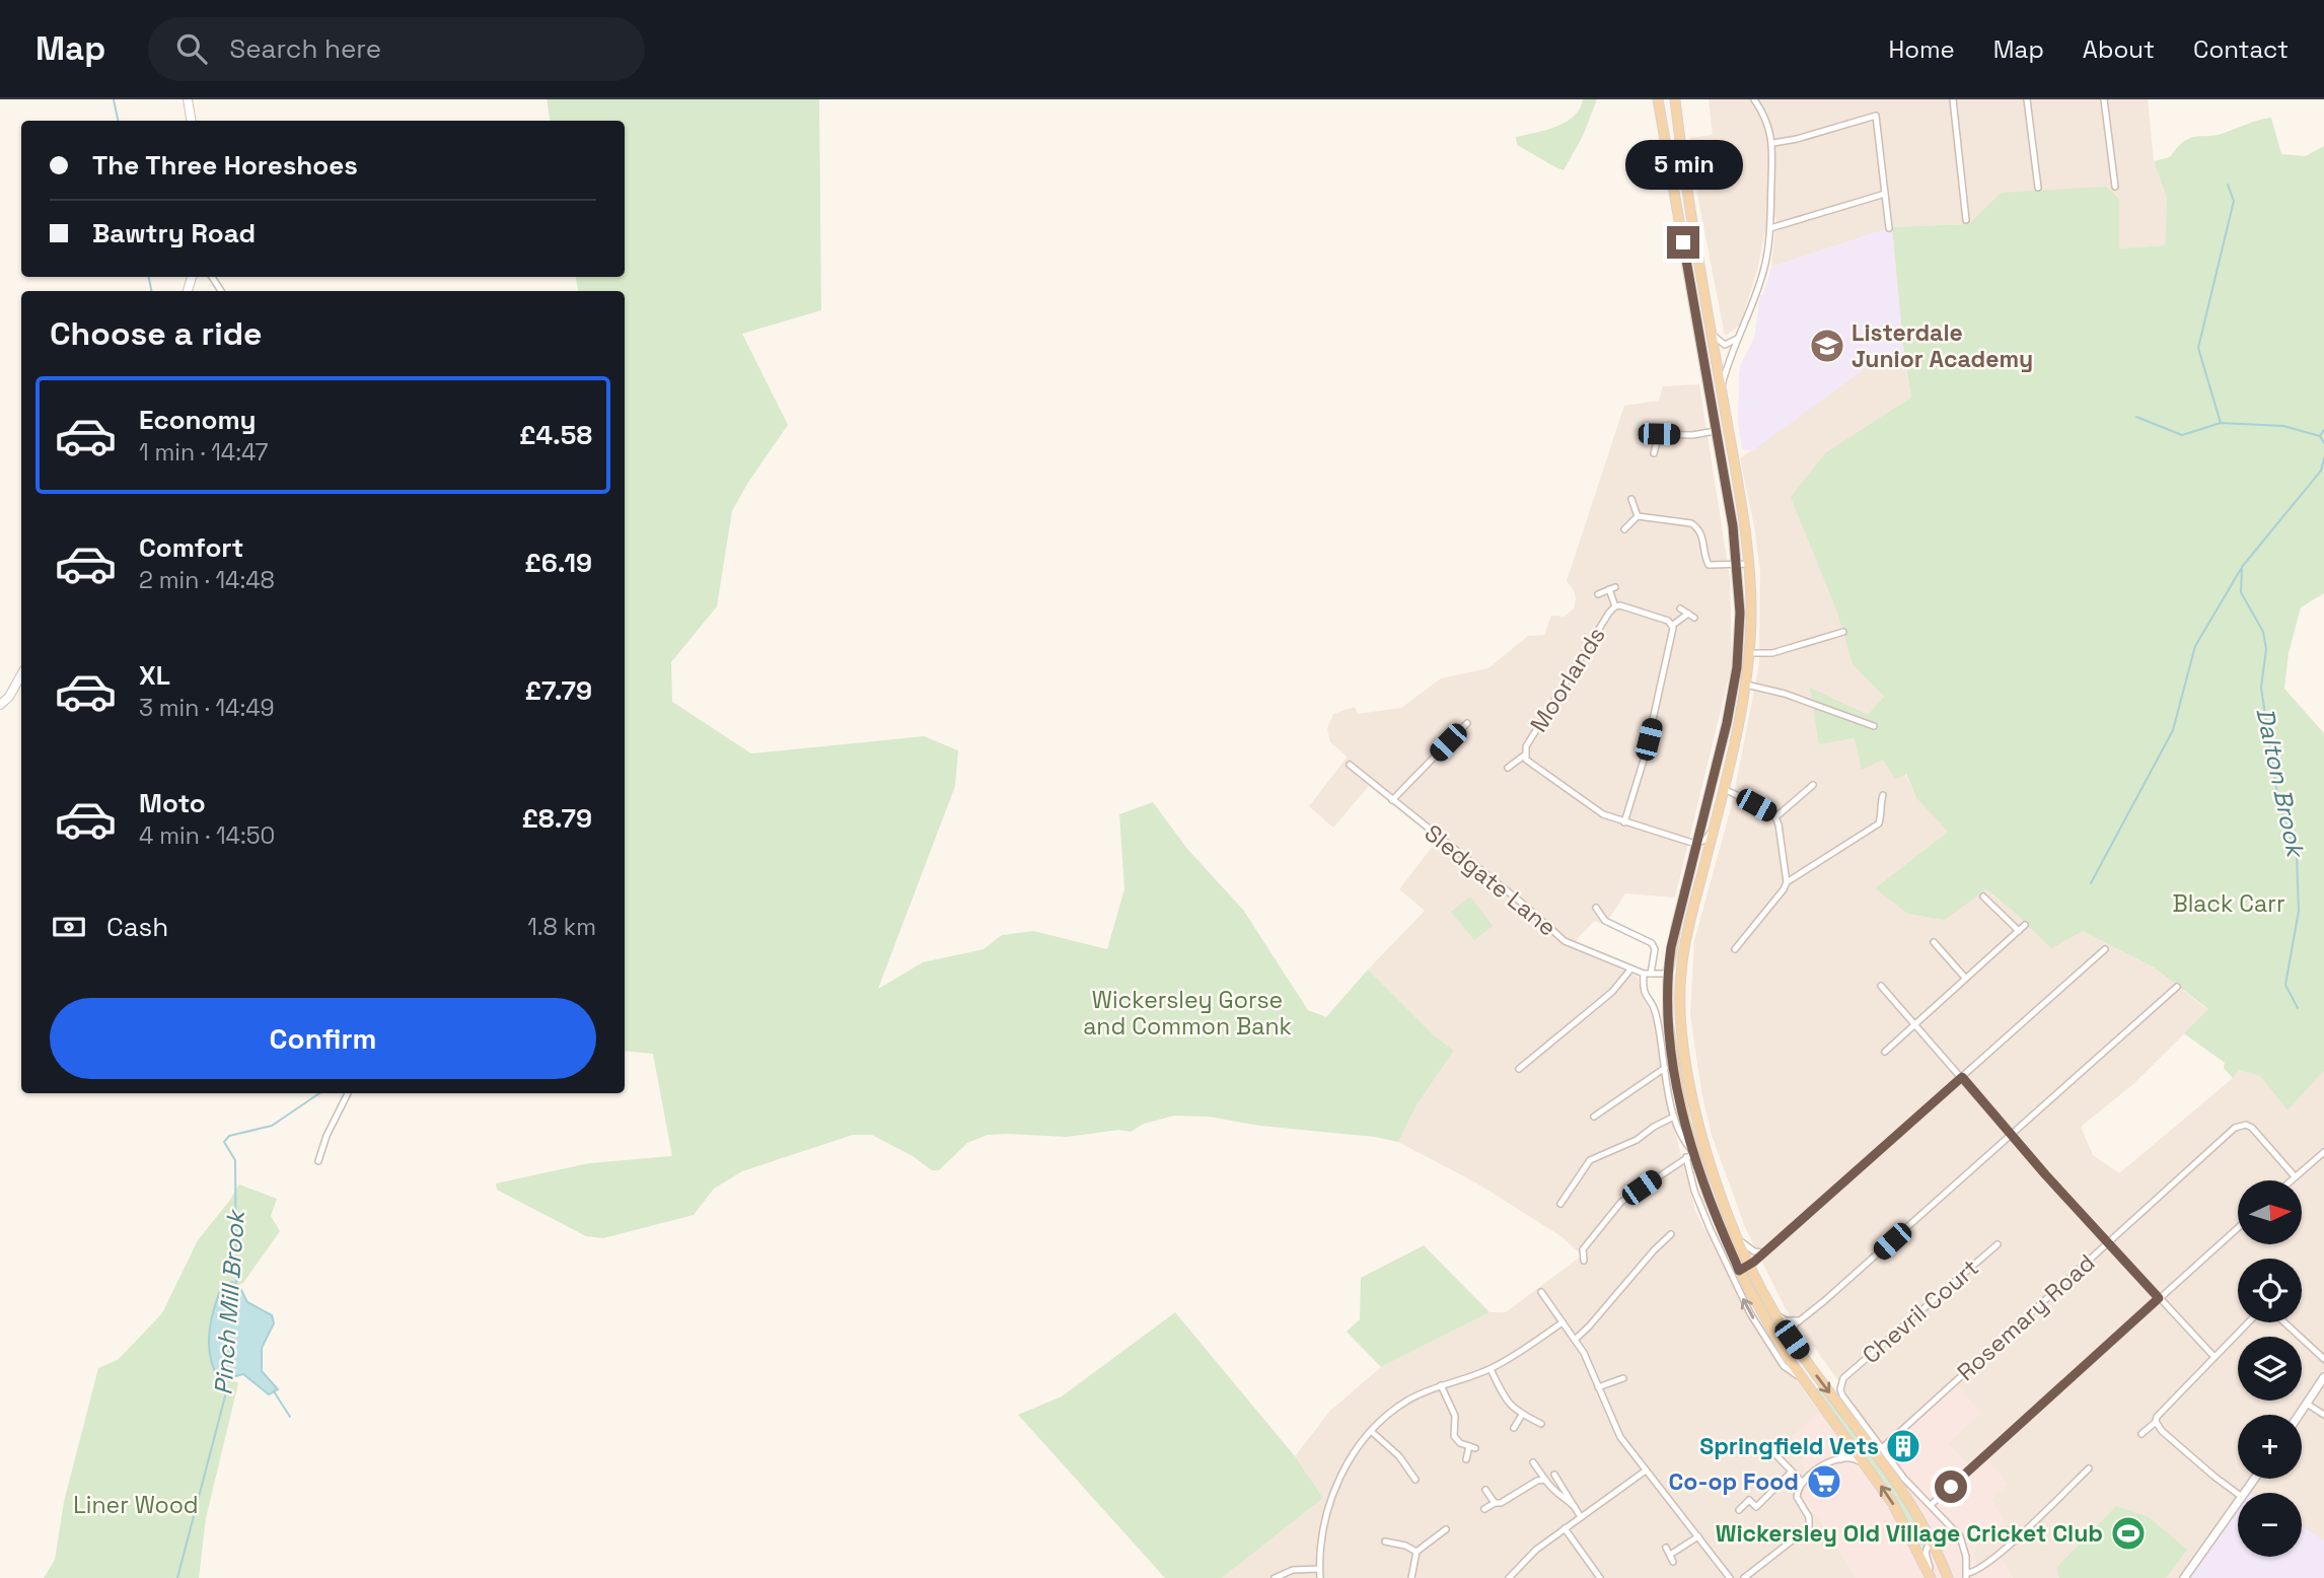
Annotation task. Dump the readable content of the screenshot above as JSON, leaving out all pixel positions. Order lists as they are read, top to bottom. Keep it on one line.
{"streets":{"street":["Moorlands","Sledgate Lane","Chevril Court","Rosemary Road"]},"crossings":[["Chevril Court","Rosemary Road"]],"water":["Dalton Brook","Pinch Mill Brook"],"parks":["Black Carr","Wickersley Gorse and Common Bank","Liner Wood"],"places":{"school or university":["Listerdale Junior Academy"],"building":["Springfield Vets"],"supermarket":["Co-op Food"],"sports":["Wickersley Old Village Cricket Club"]},"north":"right","page":{"header":"Map","search":"Search here","nav":["Home","Map","About","Contact"],"banner":["The Three Horeshoes","Bawtry Road"],"bubble":"5 min","heading":"Choose a ride","list":[{"name":"Economy","note":"1 min · 14:47","value":"£4.58"},{"name":"Comfort","note":"2 min · 14:48","value":"£6.19"},{"name":"XL","note":"3 min · 14:49","value":"£7.79"},{"name":"Moto","note":"4 min · 14:50","value":"£8.79"}],"pay":["Cash","1.8 km"],"buttons":"Confirm","map_buttons":["+","−"]}}
